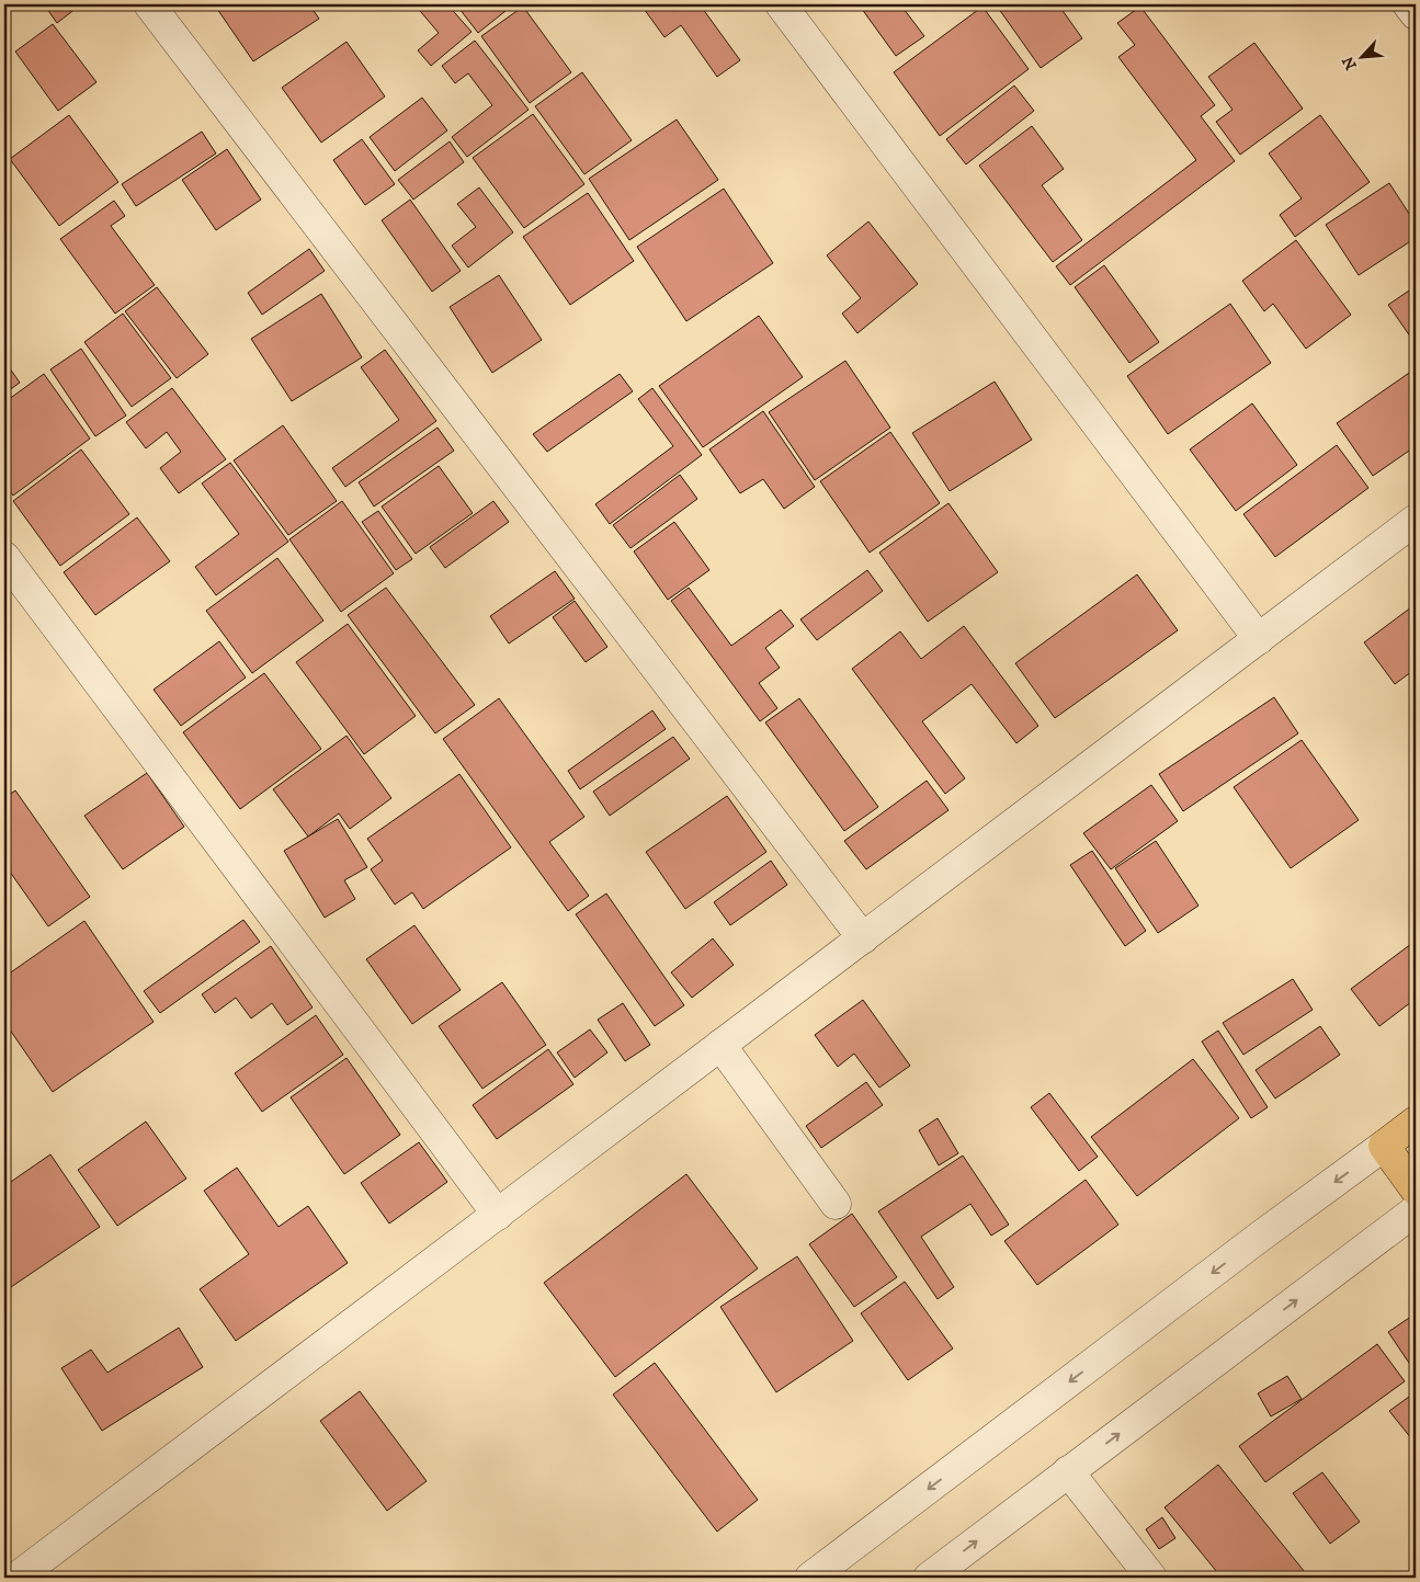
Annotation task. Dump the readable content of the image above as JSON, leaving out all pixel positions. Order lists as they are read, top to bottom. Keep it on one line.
{"north":"bottom left"}
